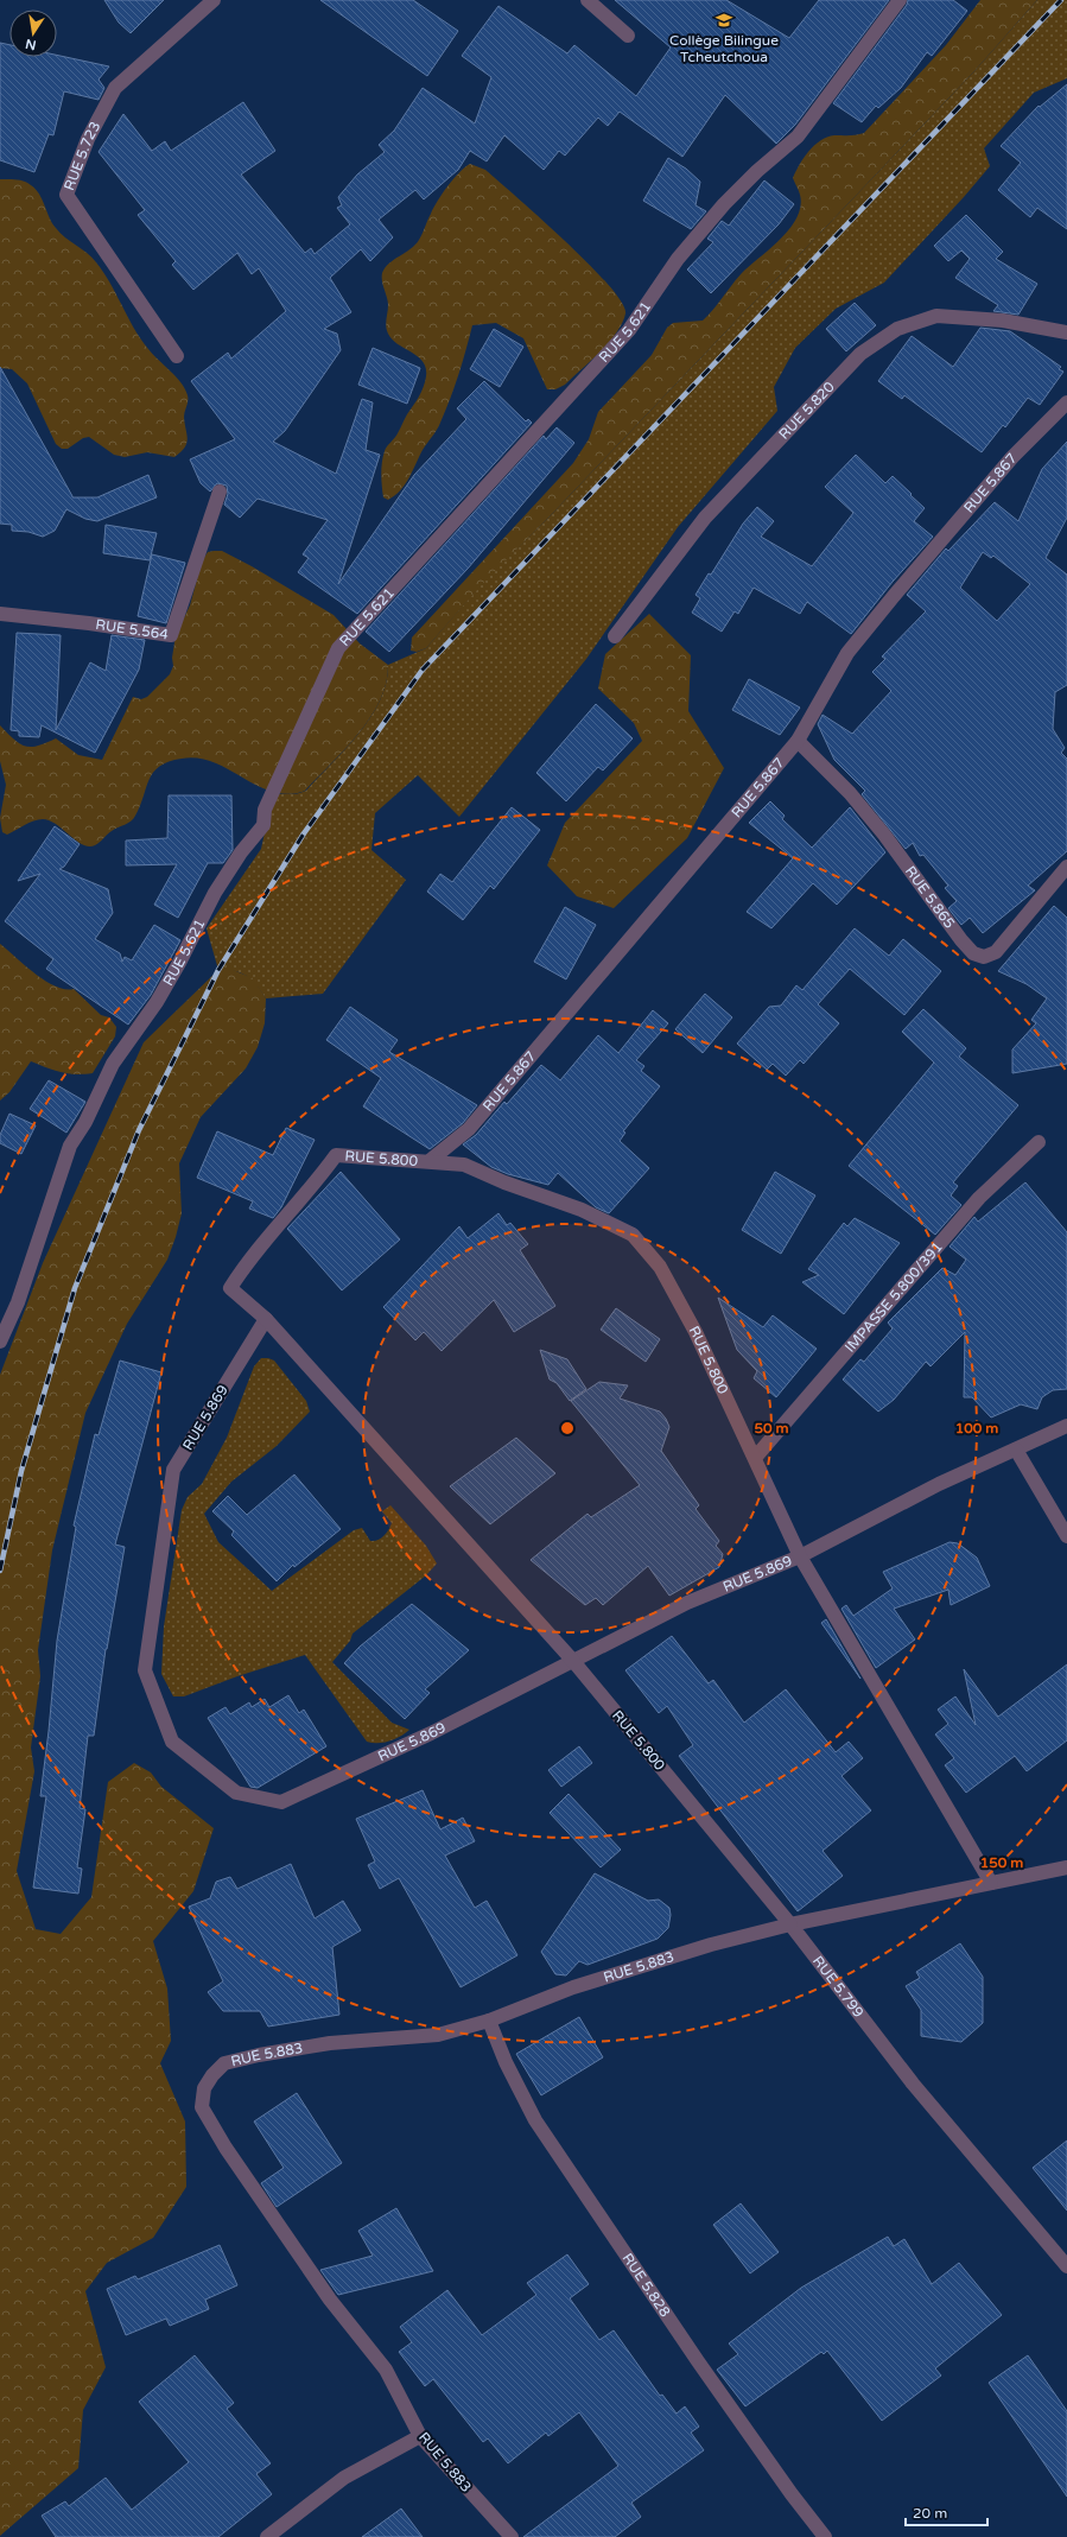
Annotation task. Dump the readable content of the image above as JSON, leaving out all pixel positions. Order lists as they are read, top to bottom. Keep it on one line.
{"streets":{"street":["RUE 5.723","RUE 5.621","RUE 5.820","RUE 5.867","RUE 5.564","RUE 5.865","RUE 5.800","IMPASSE 5.800/391","RUE 5.869","RUE 5.883","RUE 5.799","RUE 5.828"]},"crossings":[["RUE 5.867","RUE 5.865"],["RUE 5.867","RUE 5.800"],["RUE 5.800","IMPASSE 5.800/391"],["RUE 5.800","RUE 5.869"],["RUE 5.800","RUE 5.883"],["RUE 5.800","RUE 5.799"],["RUE 5.883","RUE 5.799"],["RUE 5.883","RUE 5.828"]],"places":{"school or university":["Collège Bilingue Tcheutchoua"]},"scale_bar":"20 m","north":"bottom","rings":["50 m","100 m","150 m"]}
